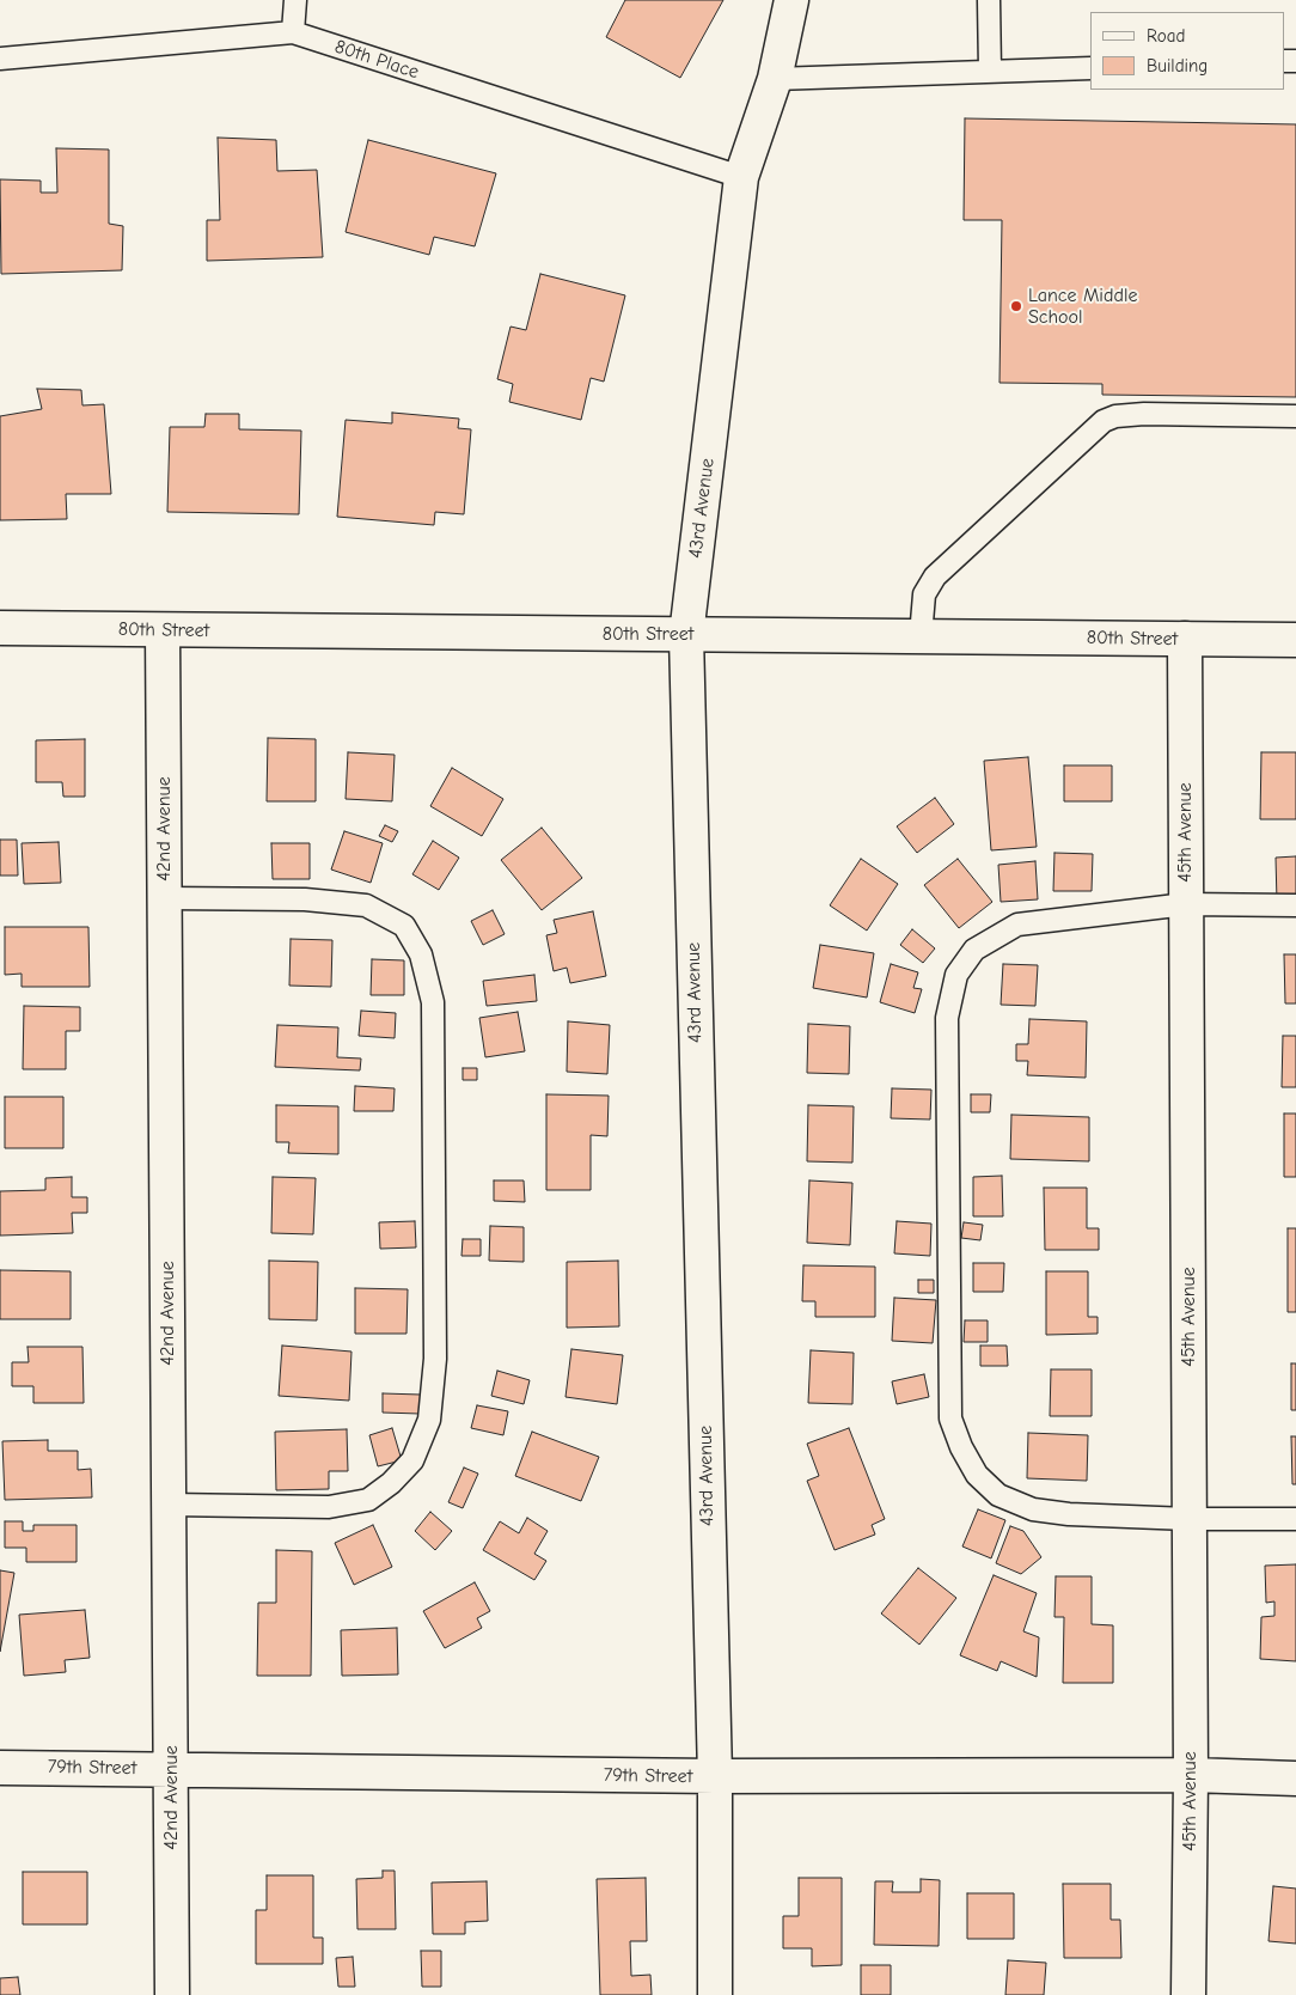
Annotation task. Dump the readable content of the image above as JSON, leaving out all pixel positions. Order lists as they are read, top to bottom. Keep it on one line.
{"streets":{"street":["43rd Avenue","80th Street","42nd Avenue","45th Avenue","79th Street"],"lane":["80th Place"]},"crossings":[["80th Place","43rd Avenue"],["43rd Avenue","80th Street"],["43rd Avenue","79th Street"],["80th Street","42nd Avenue"],["80th Street","45th Avenue"],["42nd Avenue","79th Street"],["45th Avenue","79th Street"]],"places":["Lance Middle School"],"legend":["Road","Building"]}
